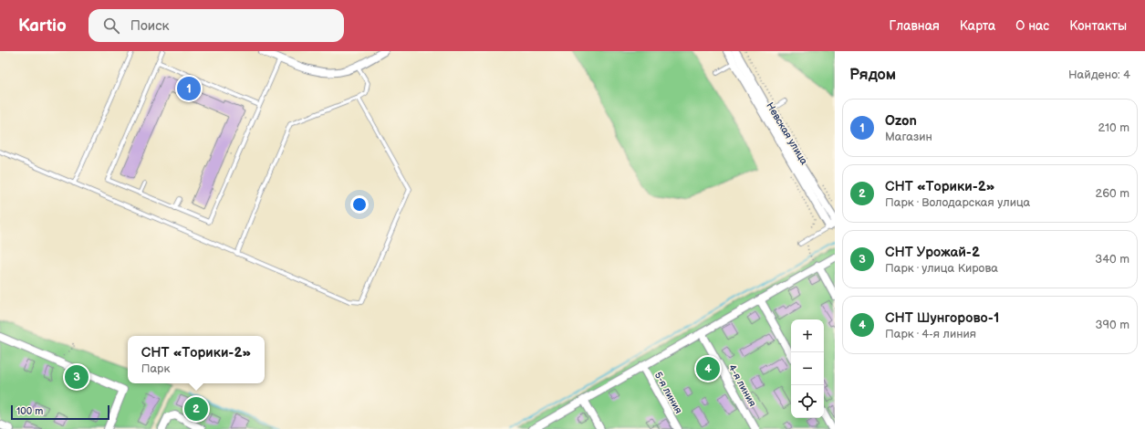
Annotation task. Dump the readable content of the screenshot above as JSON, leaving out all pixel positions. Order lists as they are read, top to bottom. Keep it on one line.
{"streets":{"street":["Невская улица","4-я линия","5-я линия"]},"scale_bar":"100 m","page":{"header":"Kartio","search":"Поиск","nav":["Главная","Карта","О нас","Контакты"],"heading":["Рядом","Найдено: 4"],"pins":["1","4","3","2"],"list":[{"mark":"1","name":"Ozon","note":"Магазин","value":"210 m"},{"mark":"2","name":"СНТ «Торики-2»","note":"Парк · Володарская улица","value":"260 m"},{"mark":"3","name":"СНТ Урожай-2","note":"Парк · улица Кирова","value":"340 m"},{"mark":"4","name":"СНТ Шунгорово-1","note":"Парк · 4-я линия","value":"390 m"}],"map_buttons":["+","−"],"popup":["СНТ «Торики-2»","Парк"],"scale":"100 m"}}
